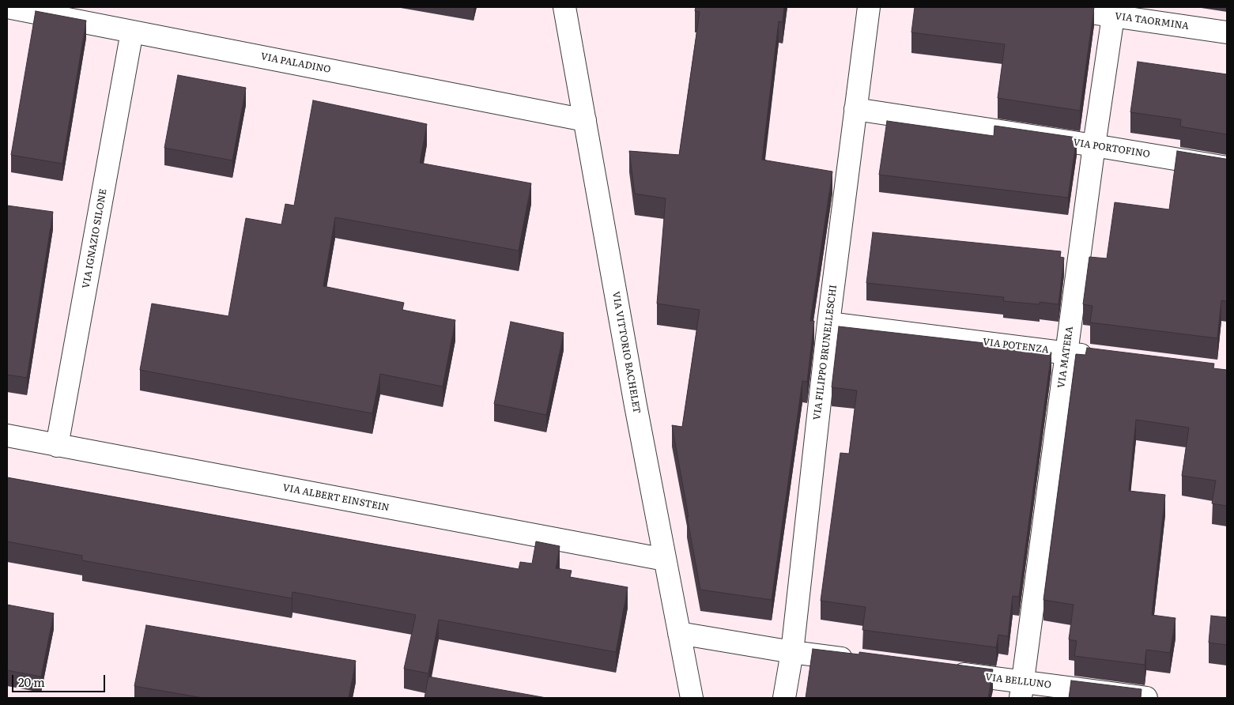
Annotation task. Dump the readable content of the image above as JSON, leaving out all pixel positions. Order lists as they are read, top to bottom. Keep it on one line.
{"streets":{"street":["VIA TAORMINA","VIA PALADINO","VIA PORTOFINO","VIA IGNAZIO SILONE","VIA POTENZA","VIA VITTORIO BACHELET","VIA FILIPPO BRUNELLESCHI","VIA MATERA","VIA ALBERT EINSTEIN","VIA BELLUNO"]},"crossings":[["VIA TAORMINA","VIA MATERA"],["VIA PALADINO","VIA IGNAZIO SILONE"],["VIA PALADINO","VIA VITTORIO BACHELET"],["VIA PORTOFINO","VIA FILIPPO BRUNELLESCHI"],["VIA PORTOFINO","VIA MATERA"],["VIA IGNAZIO SILONE","VIA ALBERT EINSTEIN"],["VIA POTENZA","VIA FILIPPO BRUNELLESCHI"],["VIA POTENZA","VIA MATERA"],["VIA VITTORIO BACHELET","VIA ALBERT EINSTEIN"],["VIA MATERA","VIA BELLUNO"]],"scale_bar":"20 m"}
